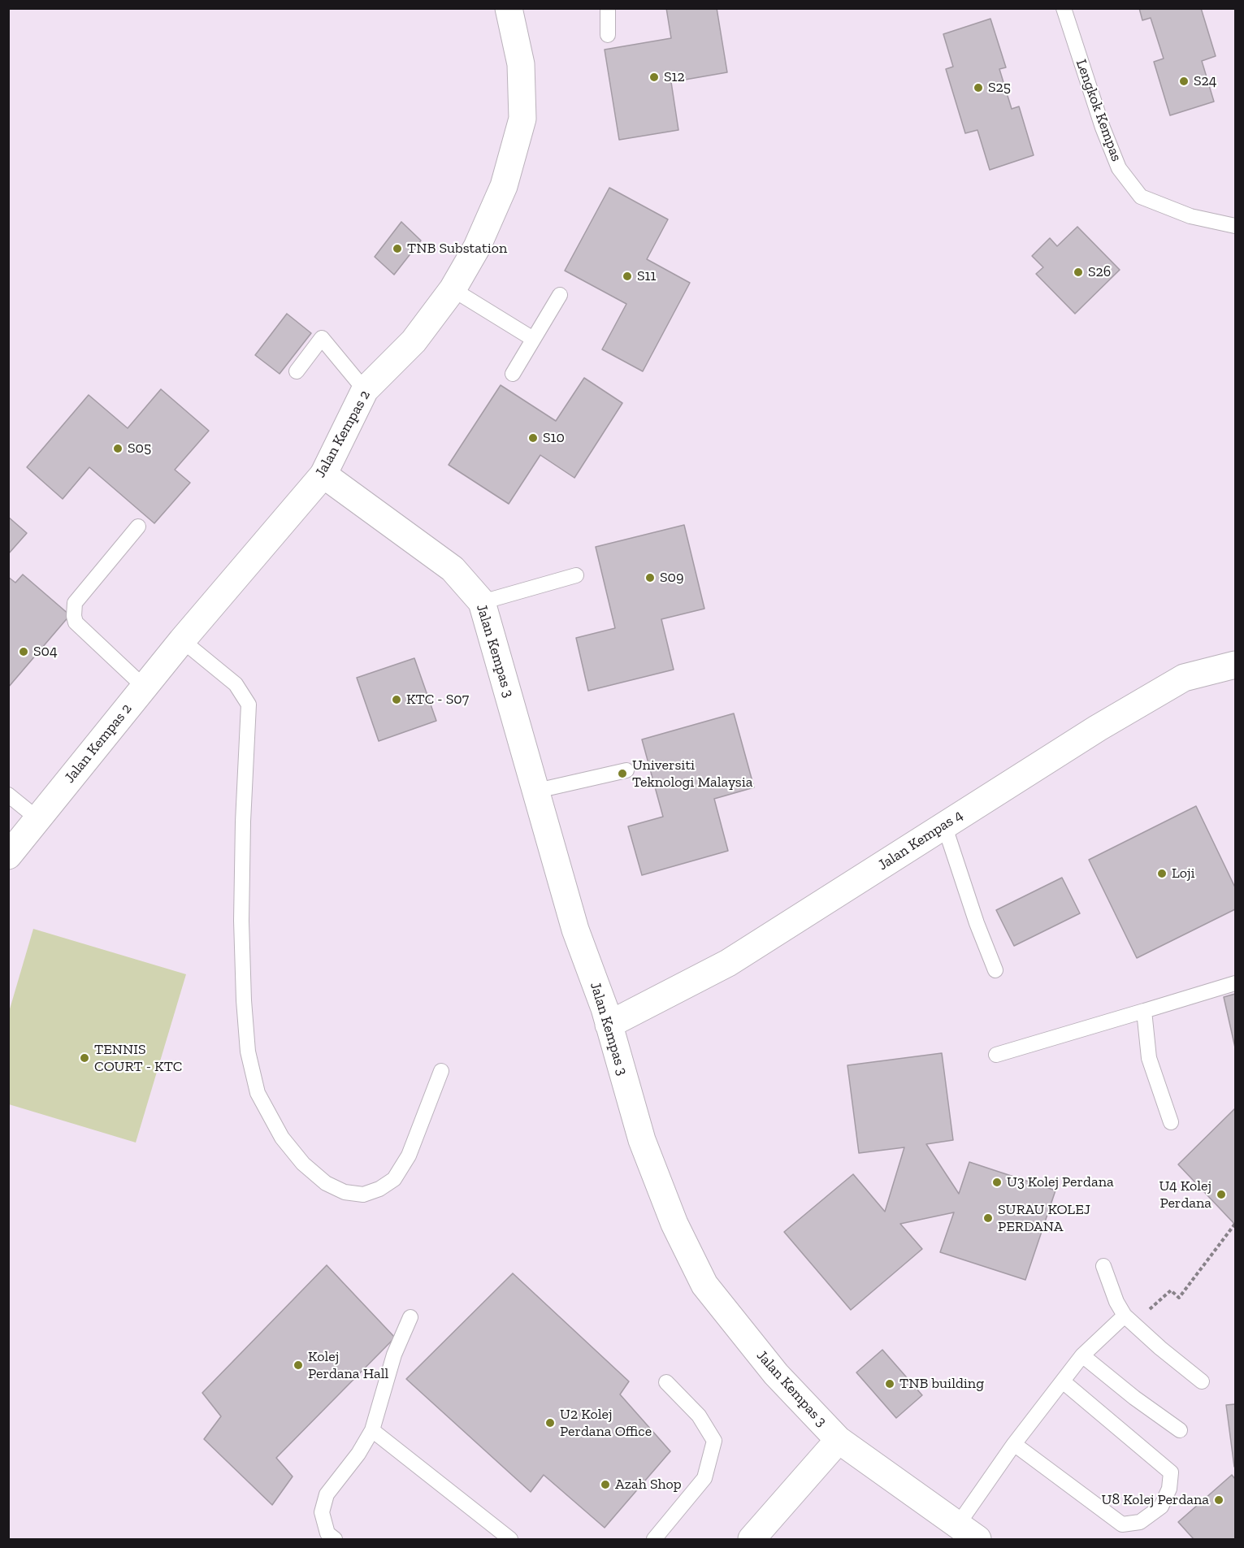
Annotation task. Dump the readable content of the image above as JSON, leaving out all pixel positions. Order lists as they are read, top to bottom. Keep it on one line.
{"streets":{"street":["Jalan Kempas 2","Jalan Kempas 3","Jalan Kempas 4"],"lane":["Lengkok Kempas"]},"crossings":[["Jalan Kempas 2","Jalan Kempas 3"],["Jalan Kempas 3","Jalan Kempas 4"]],"places":["S12","S24","S25","TNB Substation","S26","S11","S10","S05","S09","S04","KTC - S07","Universiti Teknologi Malaysia","Loji","TENNIS COURT - KTC","U3 Kolej Perdana","U4 Kolej Perdana","SURAU KOLEJ PERDANA","Kolej Perdana Hall","TNB building","U2 Kolej Perdana Office","Azah Shop","U8 Kolej Perdana"]}
